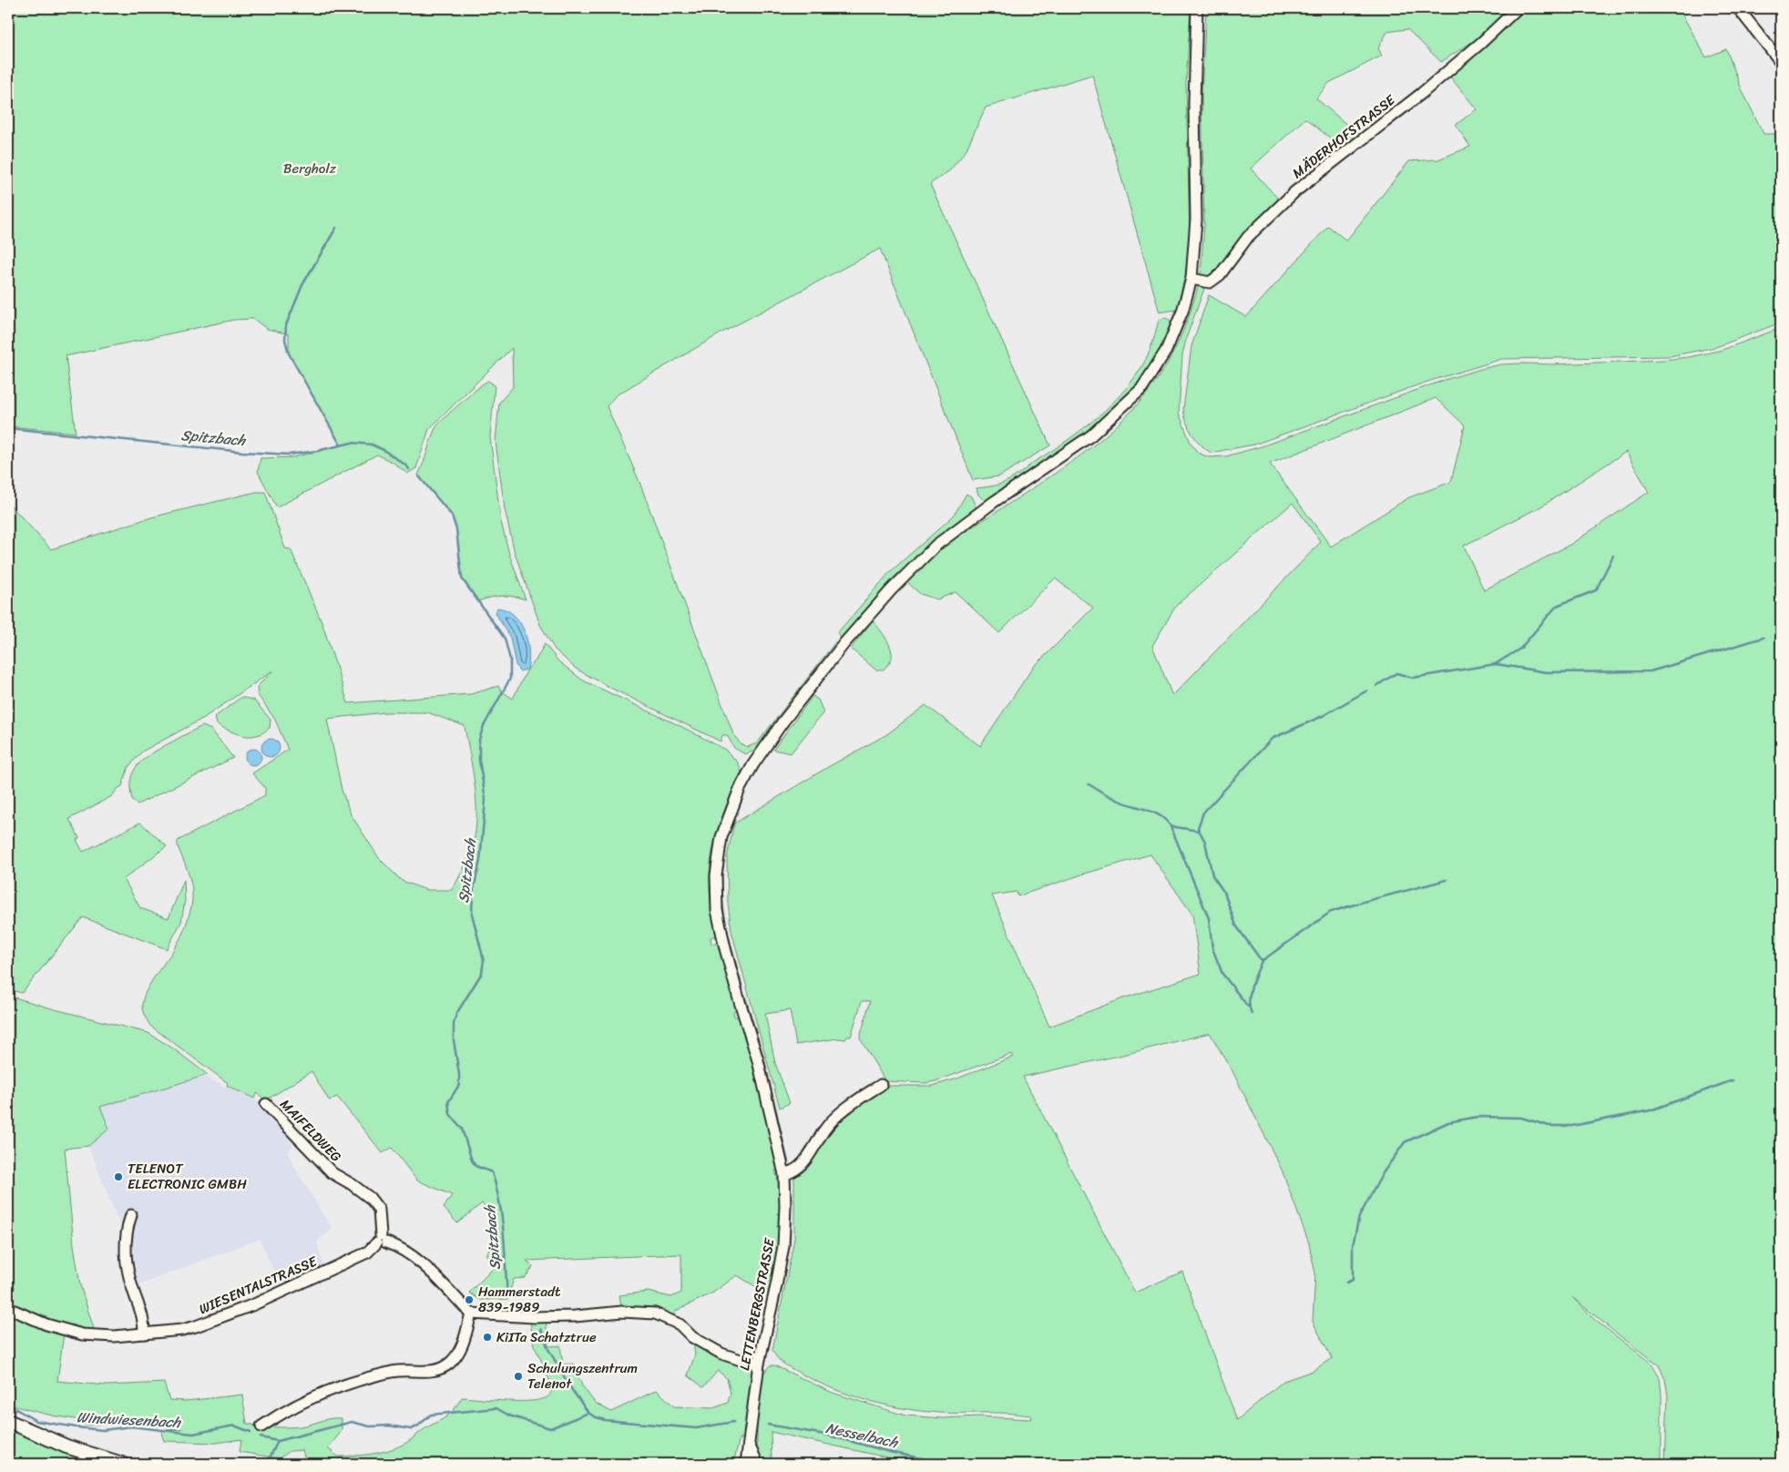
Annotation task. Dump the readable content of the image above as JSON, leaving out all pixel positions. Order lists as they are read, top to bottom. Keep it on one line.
{"streets":{"street":["MÄDERHOFSTRASSE","MAIFELDWEG","WIESENTALSTRASSE","LETTENBERGSTRASSE"]},"crossings":[["MÄDERHOFSTRASSE","LETTENBERGSTRASSE"],["MAIFELDWEG","WIESENTALSTRASSE"]],"water":["Spitzbach","Windwiesenbach","Nesselbach"],"parks":["Bergholz"],"places":["TELENOT ELECTRONIC GMBH","Hammerstadt 839-1989","KiITa Schatztrue","Schulungszentrum Telenot"]}
